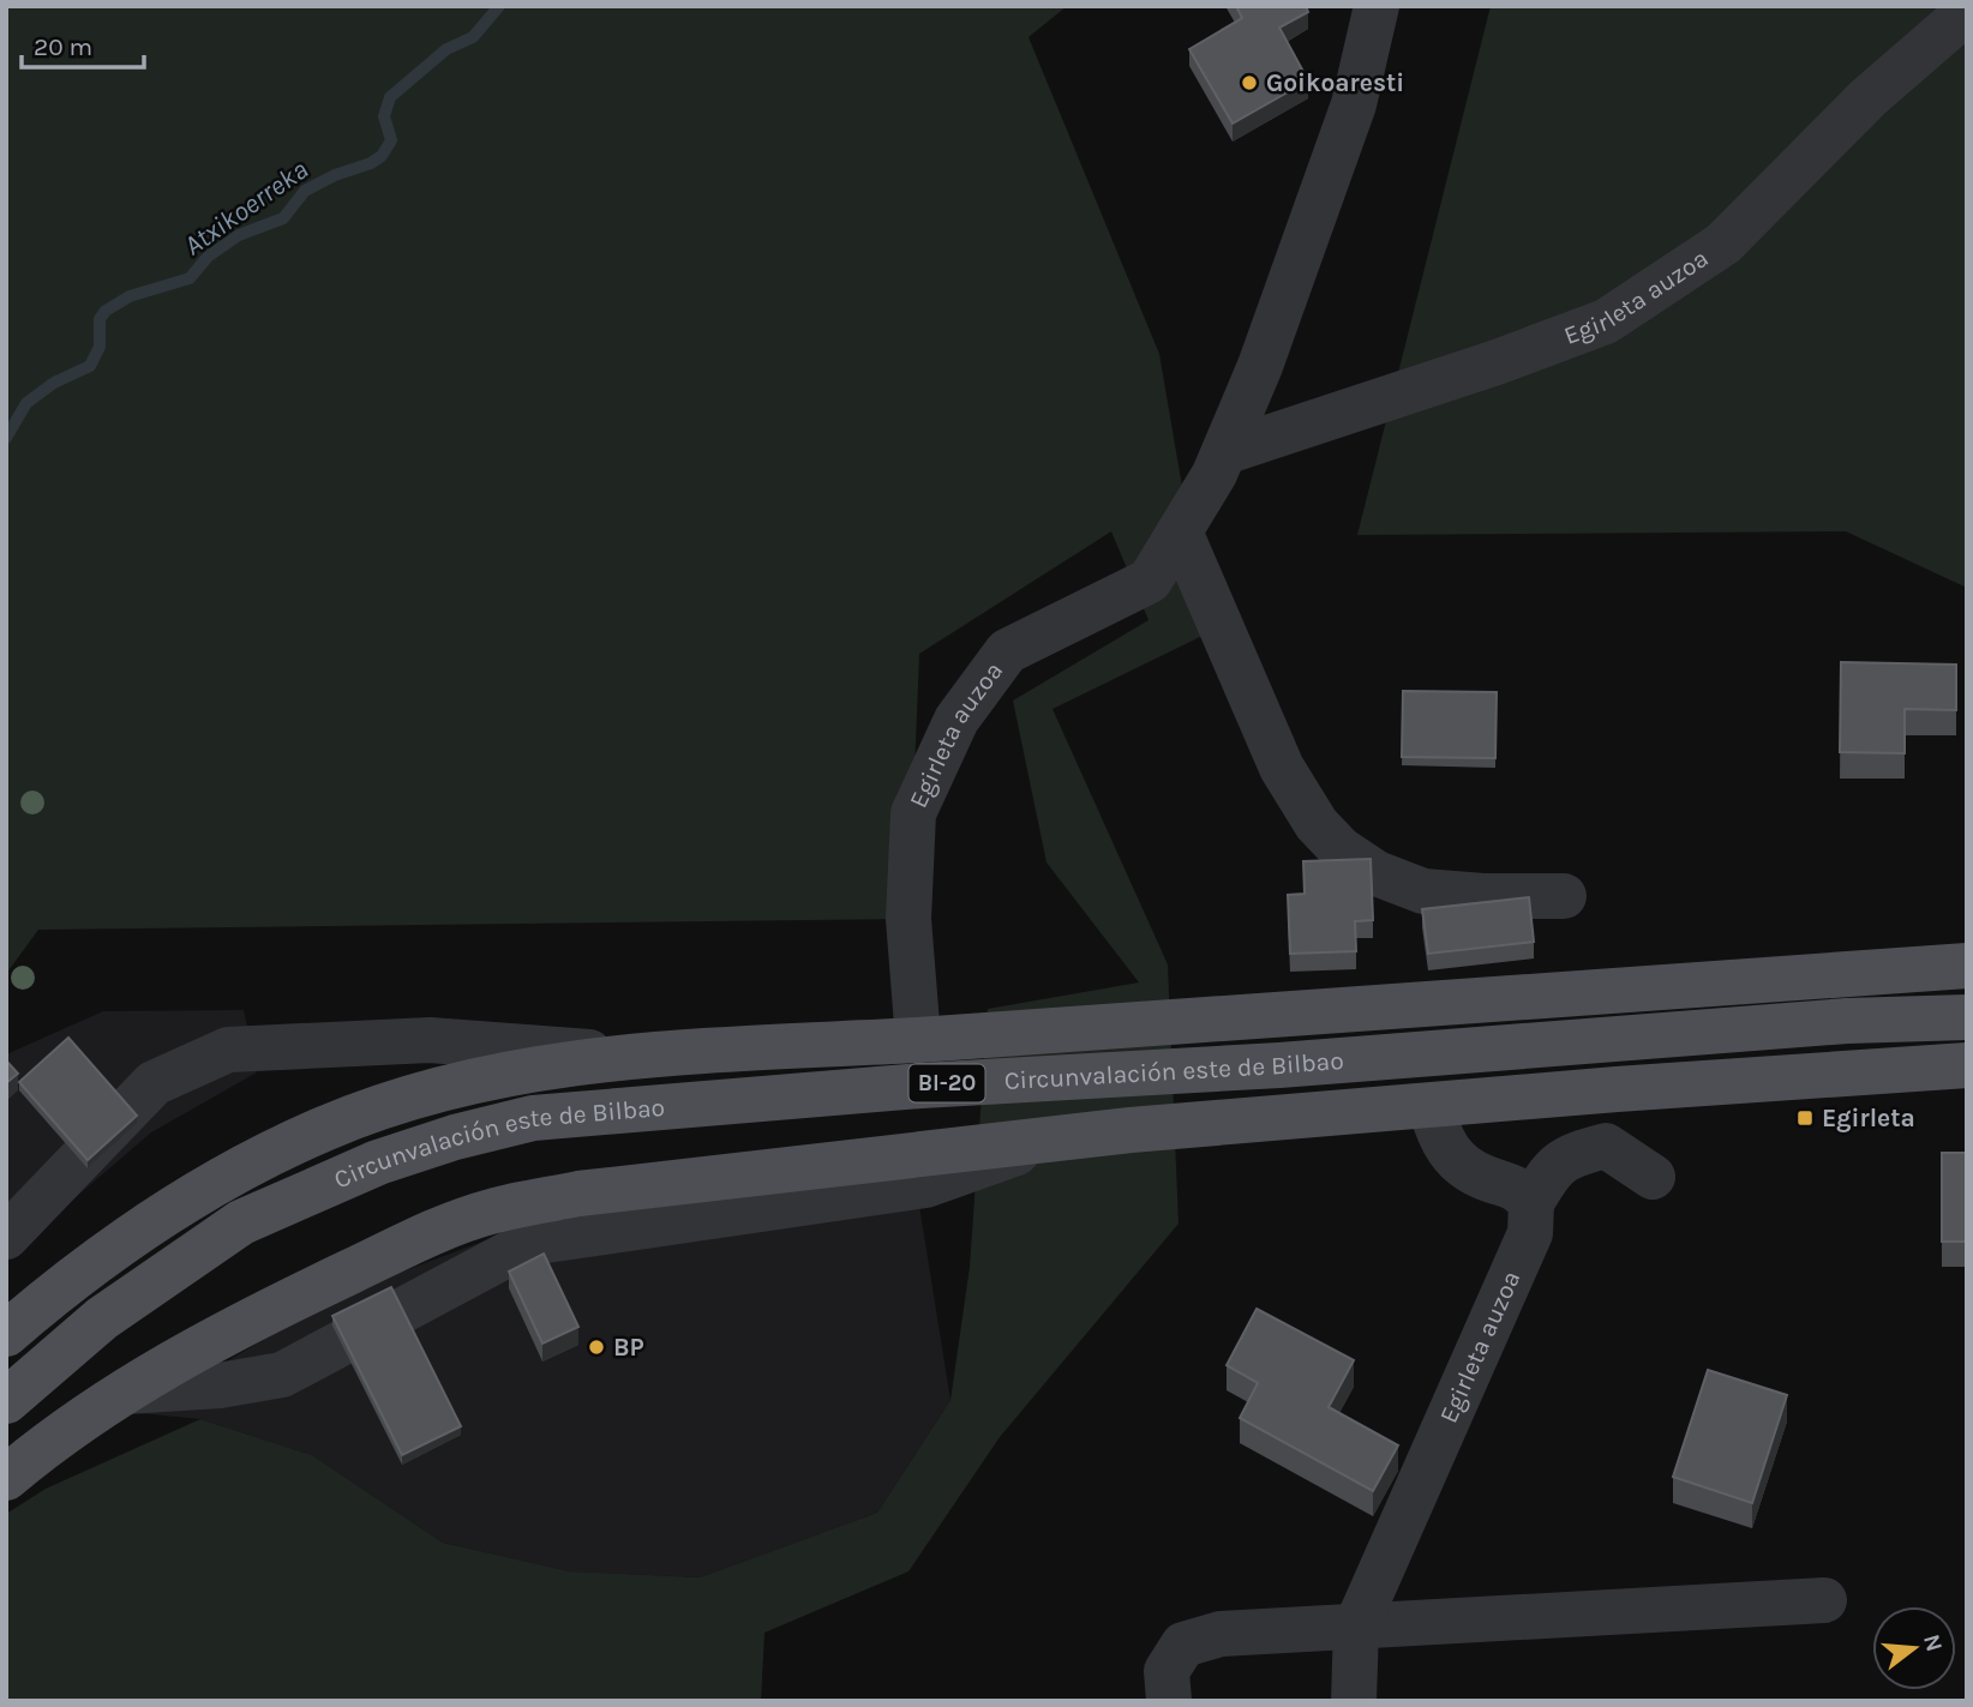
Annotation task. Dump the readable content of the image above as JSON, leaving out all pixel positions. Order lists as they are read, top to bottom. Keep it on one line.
{"streets":{"main road":["Circunvalación este de Bilbao","BI-20"],"street":["Egirleta auzoa"]},"crossings":[["Egirleta auzoa","Circunvalación este de Bilbao"]],"water":["Atxikoerreka"],"places":{"other":["Goikoaresti","BP"],"transit":["Egirleta"]},"scale_bar":"20 m","north":"right"}
